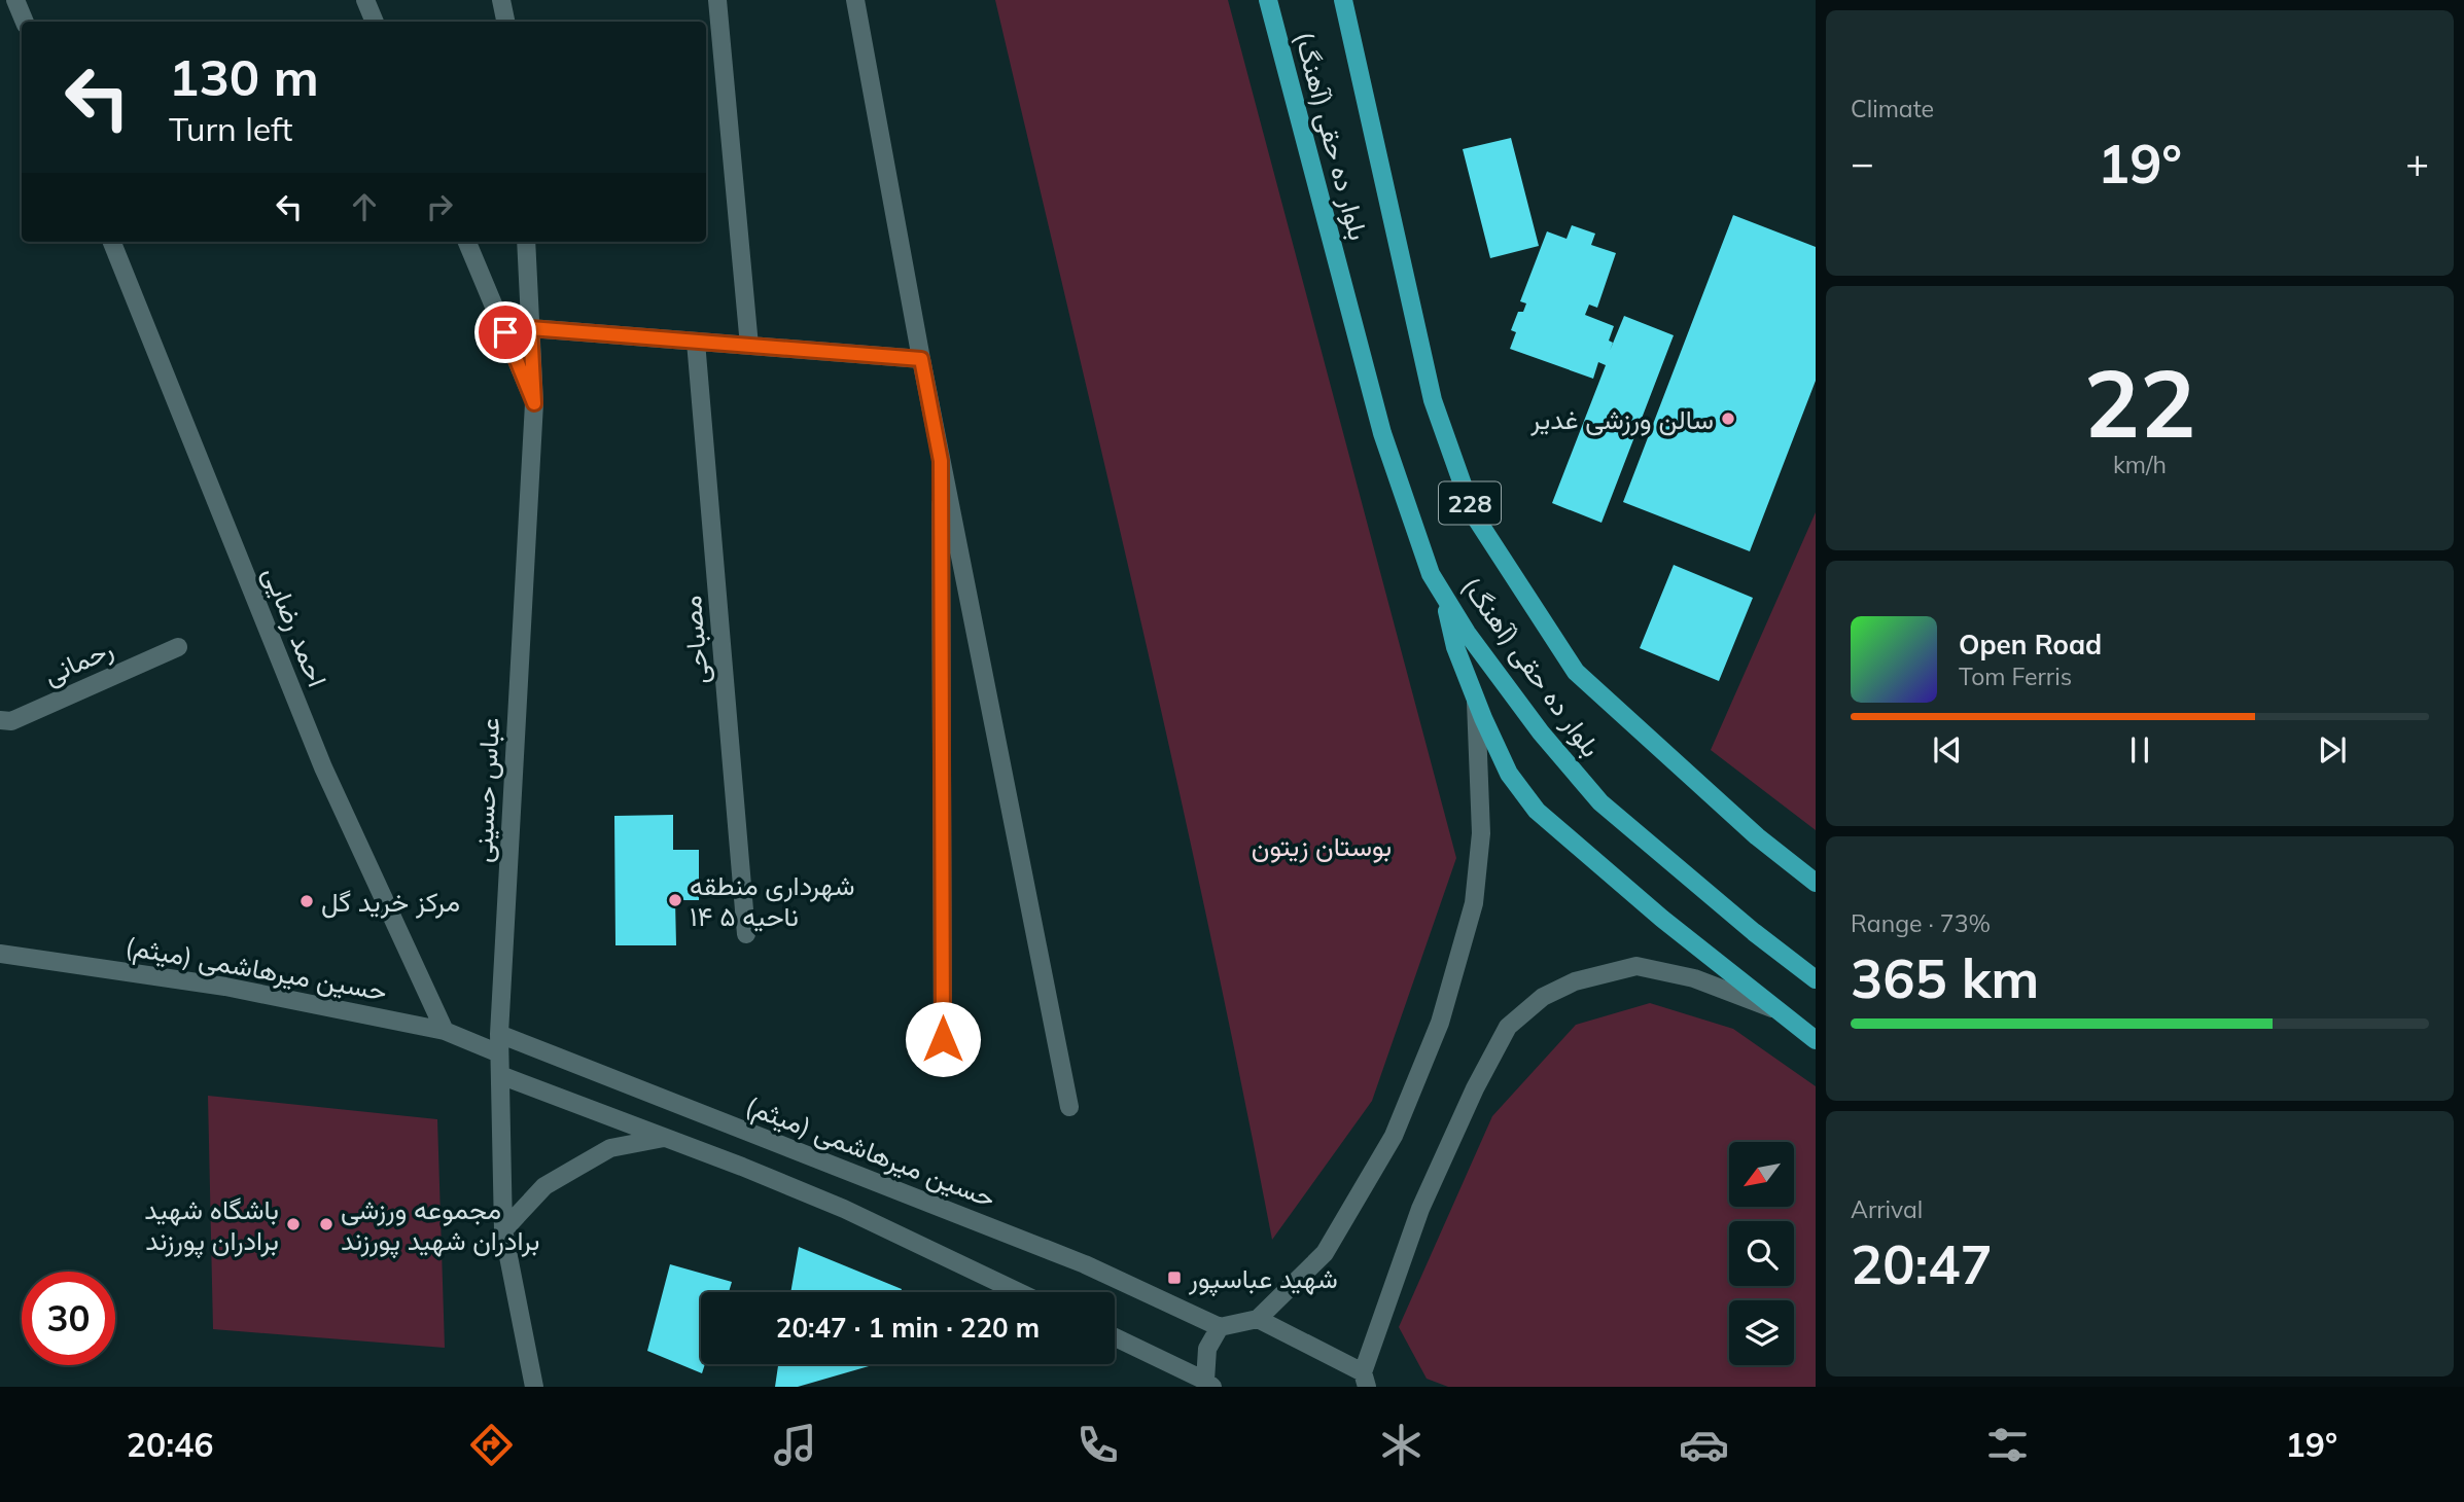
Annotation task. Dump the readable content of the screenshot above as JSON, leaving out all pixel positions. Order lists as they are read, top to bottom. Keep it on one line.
{"streets":{"main road":["بلوار ده حقی (آهنگ)","228"],"street":["احمد رضایی","مصباحی","رحمانی","عباس حسینی","حسین میرهاشمی (میثم)"]},"crossings":[["احمد رضایی","حسین میرهاشمی (میثم)"],["عباس حسینی","حسین میرهاشمی (میثم)"]],"parks":["بوستان زیتون"],"places":{"other":["سالن ورزشی غدیر","شهرداری منطقه ۱۴ ناحیه ۵","مرکز خرید گل","باشگاه شهید برادران پورزند","مجموعه ورزشی برادران شهید پورزند"],"transit":["شهید عباسپور"]},"north":"bottom left","page":{"tile":["Climate",["22","km/h"],["Range · 73%","365 km"],["Arrival","20:47"]],"turn":["130 m","Turn left"],"heat":["−","19°","+"],"song":["Open Road","Tom Ferris"],"limit":"30","trip":"20:47 · 1 min · 220 m","tabs":["20:46","19°"]}}
